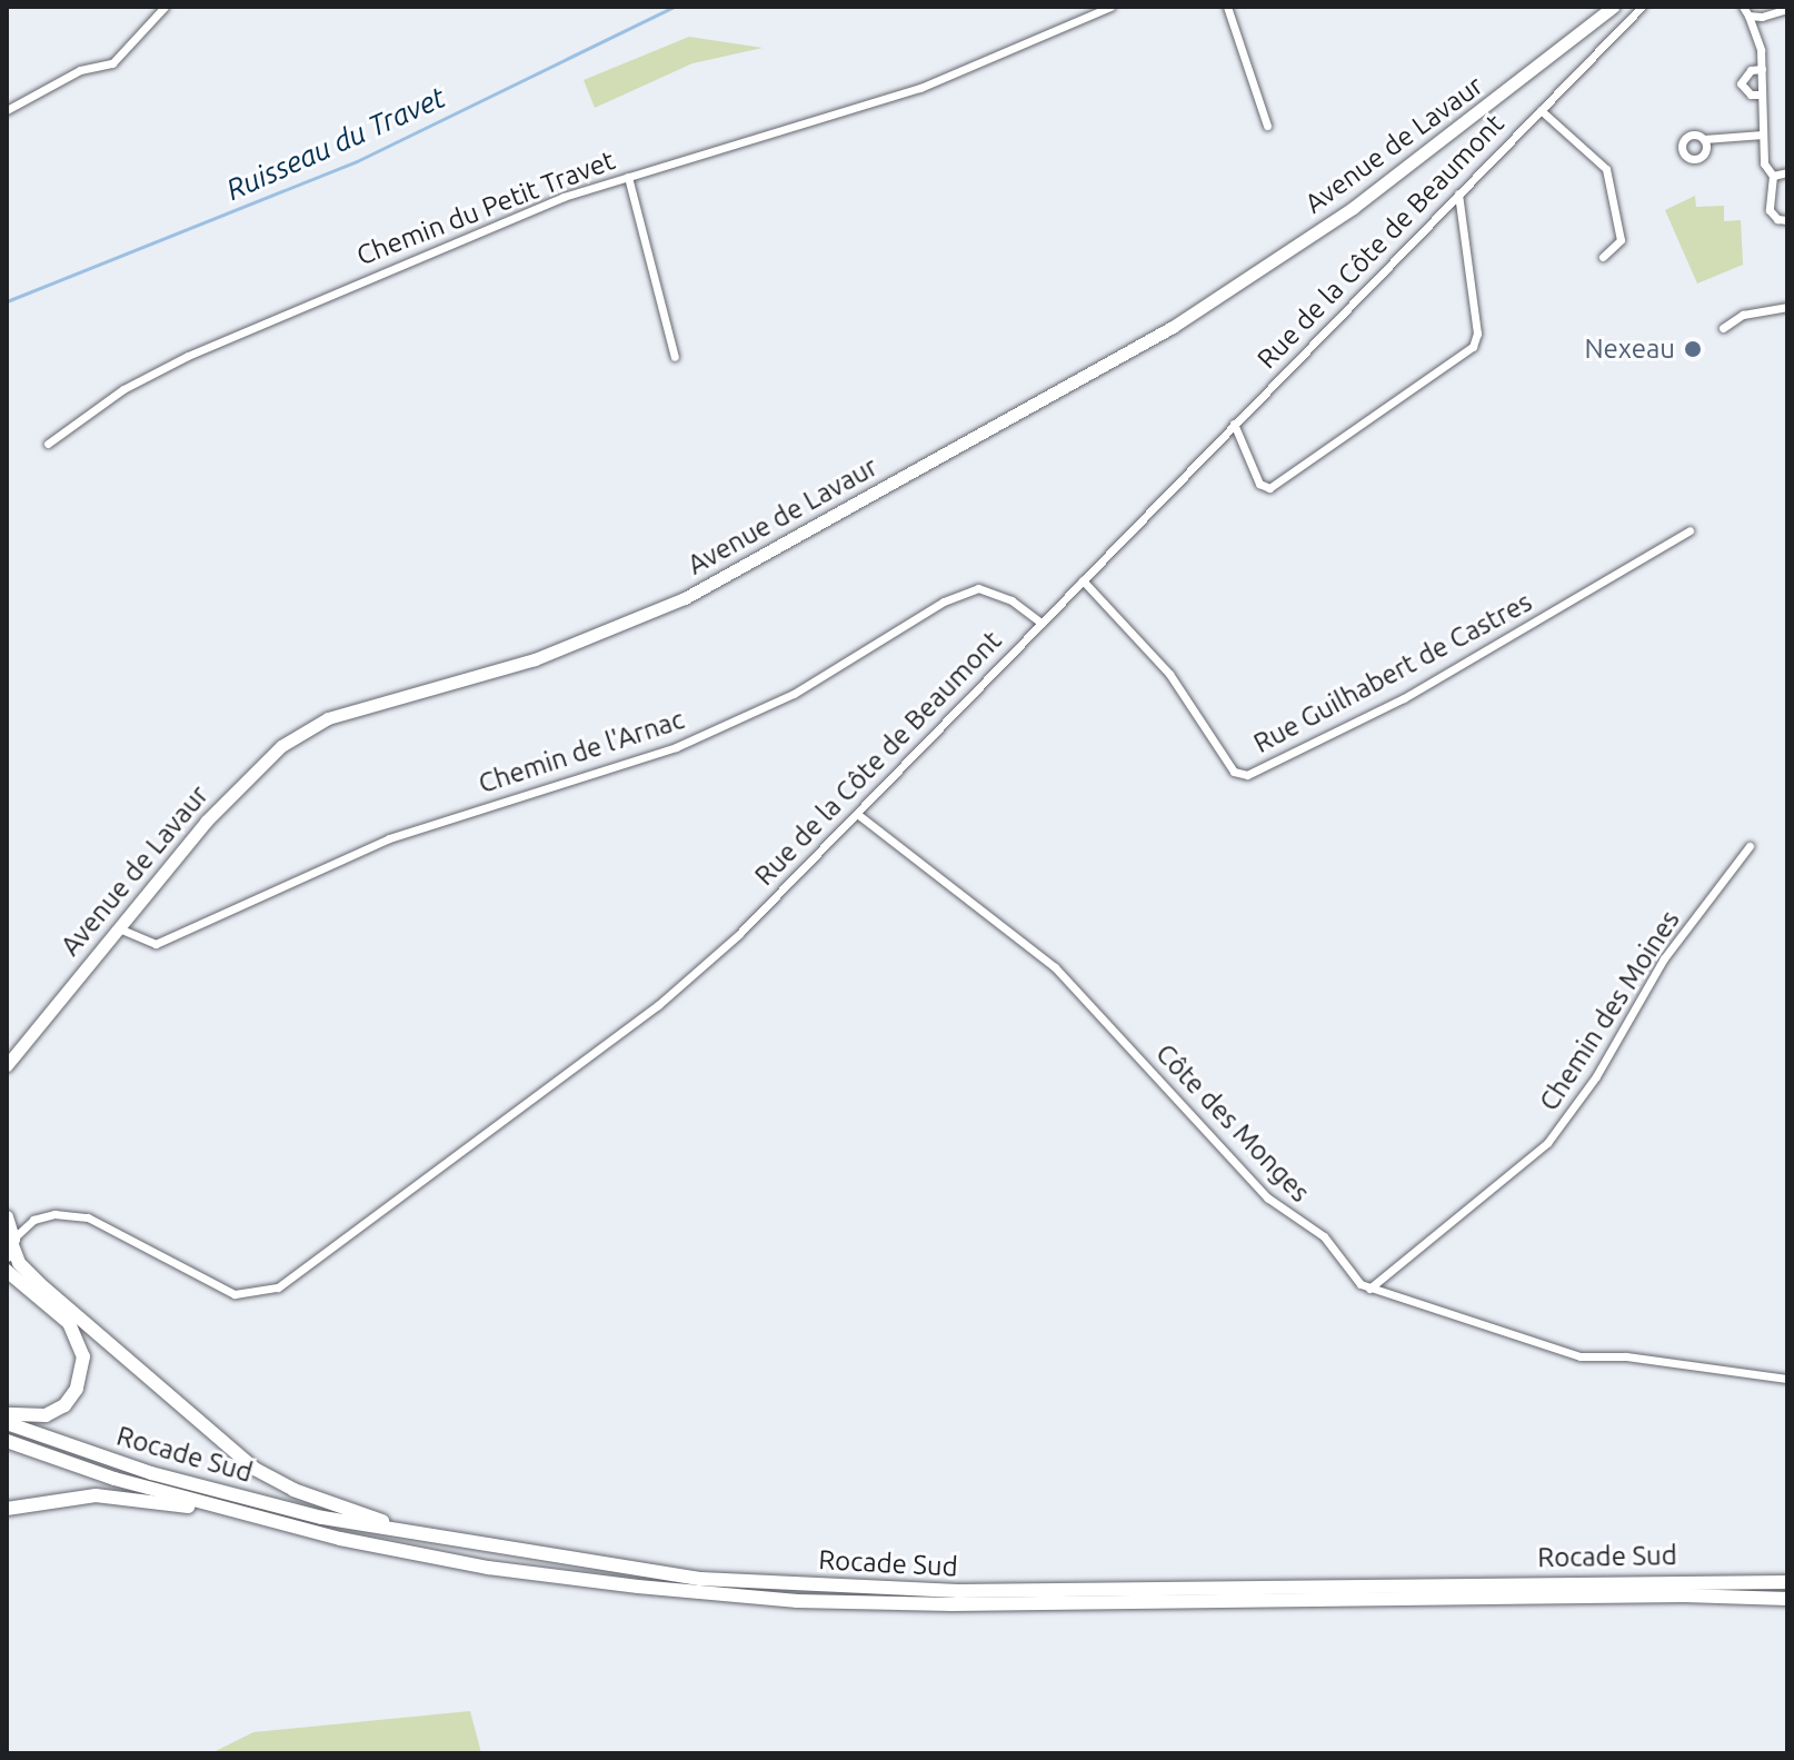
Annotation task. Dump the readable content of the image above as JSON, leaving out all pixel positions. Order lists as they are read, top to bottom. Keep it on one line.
{"streets":{"highway":["Rocade Sud"],"main road":["Avenue de Lavaur"],"street":["Chemin du Petit Travet","Rue de la Côte de Beaumont","Rue Guilhabert de Castres","Chemin de l'Arnac","Chemin des Moines","Côte des Monges"]},"crossings":[["Avenue de Lavaur","Chemin de l'Arnac"],["Rue de la Côte de Beaumont","Rue Guilhabert de Castres"],["Rue de la Côte de Beaumont","Chemin de l'Arnac"],["Rue de la Côte de Beaumont","Côte des Monges"],["Chemin des Moines","Côte des Monges"]],"water":["Ruisseau du Travet"],"places":["Nexeau"]}
